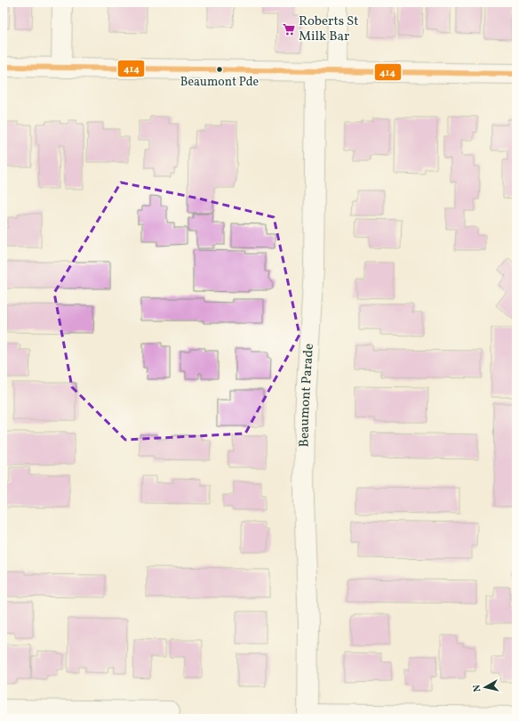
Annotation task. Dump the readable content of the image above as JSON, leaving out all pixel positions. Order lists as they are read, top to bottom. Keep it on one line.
{"streets":{"street":["Beaumont Parade"]},"places":{"supermarket":["Roberts St Milk Bar"],"other":["Beaumont Pde"]},"lines":["transit line 414"],"north":"left"}
